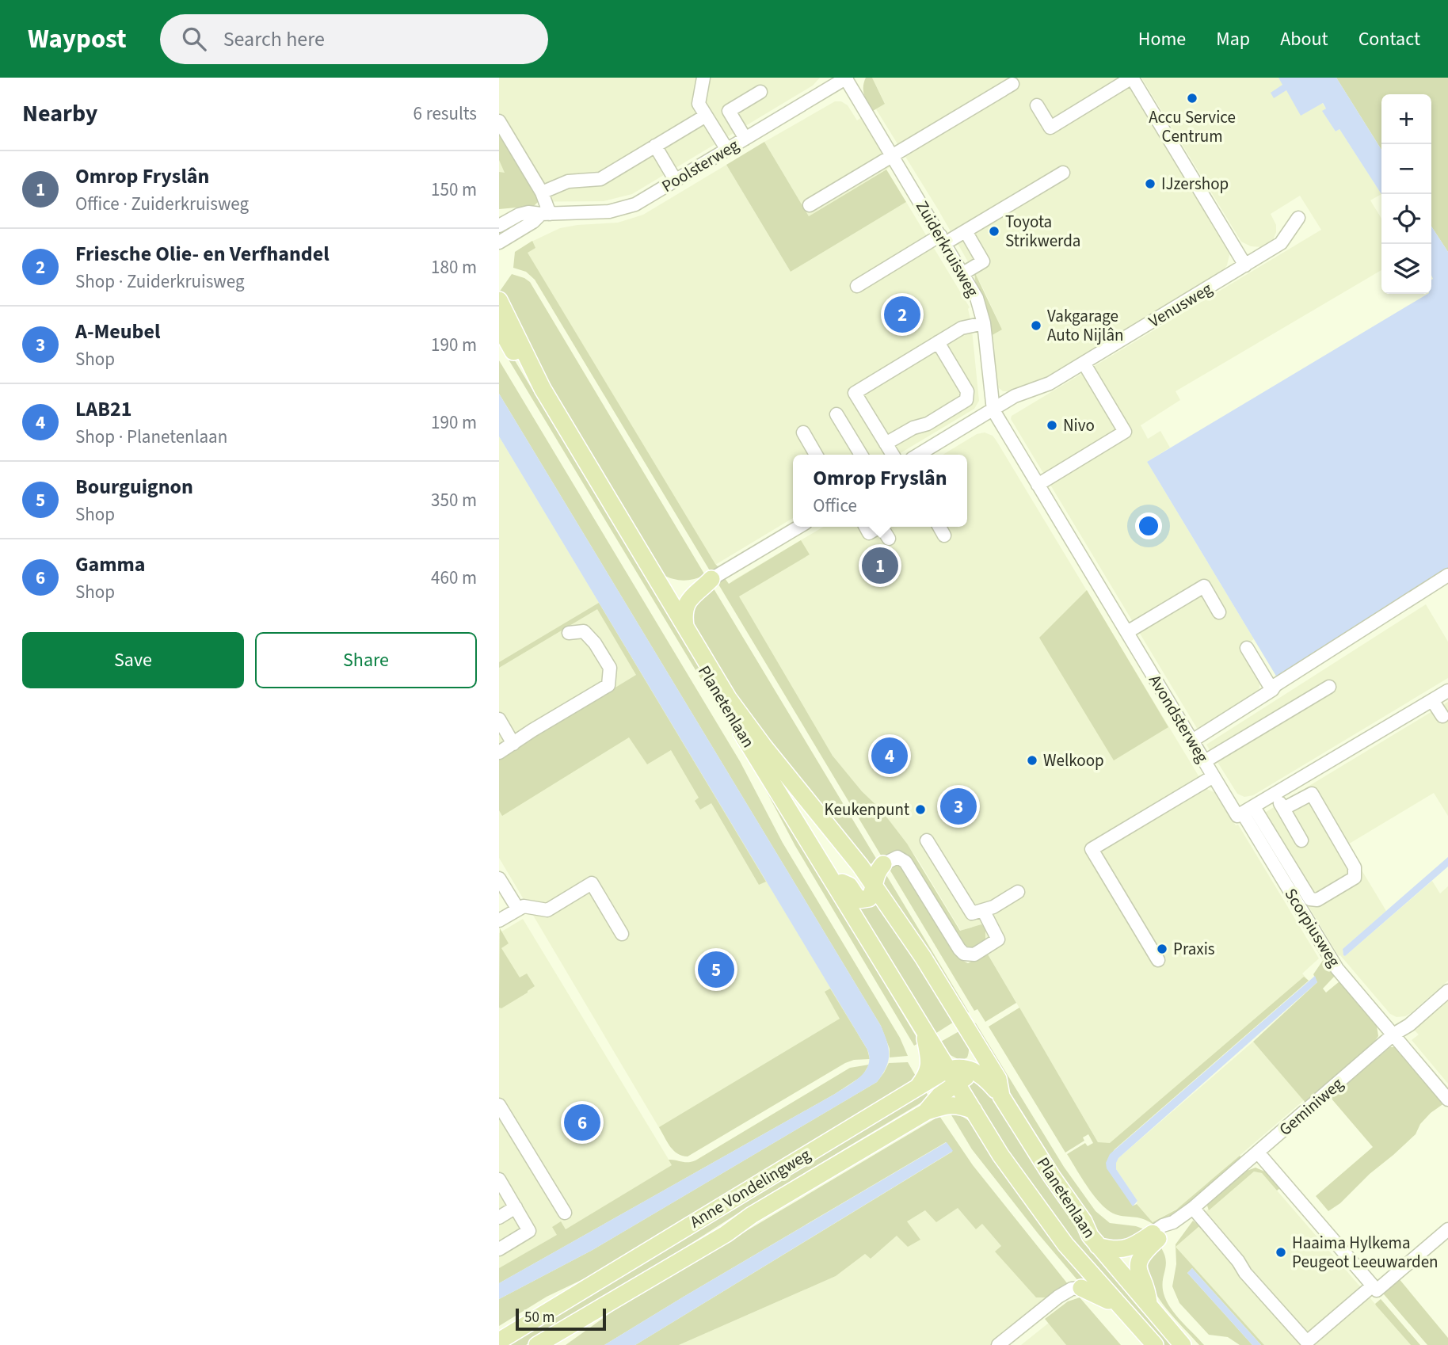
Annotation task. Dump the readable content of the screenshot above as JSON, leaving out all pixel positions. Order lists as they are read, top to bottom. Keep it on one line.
{"streets":{"main road":["Planetenlaan","Anne Vondelingweg"],"street":["Poolsterweg","Zuiderkruisweg","Venusweg","Avondsterweg","Scorpiusweg","Geminiweg"]},"crossings":[["Poolsterweg","Zuiderkruisweg"],["Zuiderkruisweg","Venusweg"],["Zuiderkruisweg","Avondsterweg"],["Venusweg","Avondsterweg"],["Planetenlaan","Anne Vondelingweg"],["Avondsterweg","Scorpiusweg"],["Scorpiusweg","Geminiweg"]],"places":["Accu Service Centrum","IJzershop","Toyota Strikwerda","Vakgarage Auto Nijlân","Nivo","Welkoop","Keukenpunt","Praxis","Haaima Hylkema Peugeot Leeuwarden"],"scale_bar":"50 m","page":{"header":"Waypost","search":"Search here","nav":["Home","Map","About","Contact"],"heading":["Nearby","6 results"],"map_buttons":["+","−"],"list":[{"mark":"1","name":"Omrop Fryslân","note":"Office · Zuiderkruisweg","value":"150 m"},{"mark":"2","name":"Friesche Olie- en Verfhandel","note":"Shop · Zuiderkruisweg","value":"180 m"},{"mark":"3","name":"A-Meubel","note":"Shop","value":"190 m"},{"mark":"4","name":"LAB21","note":"Shop · Planetenlaan","value":"190 m"},{"mark":"5","name":"Bourguignon","note":"Shop","value":"350 m"},{"mark":"6","name":"Gamma","note":"Shop","value":"460 m"}],"pins":["2","1","4","3","5","6"],"popup":["Omrop Fryslân","Office"],"buttons":["Save","Share"],"scale":"50 m"}}
